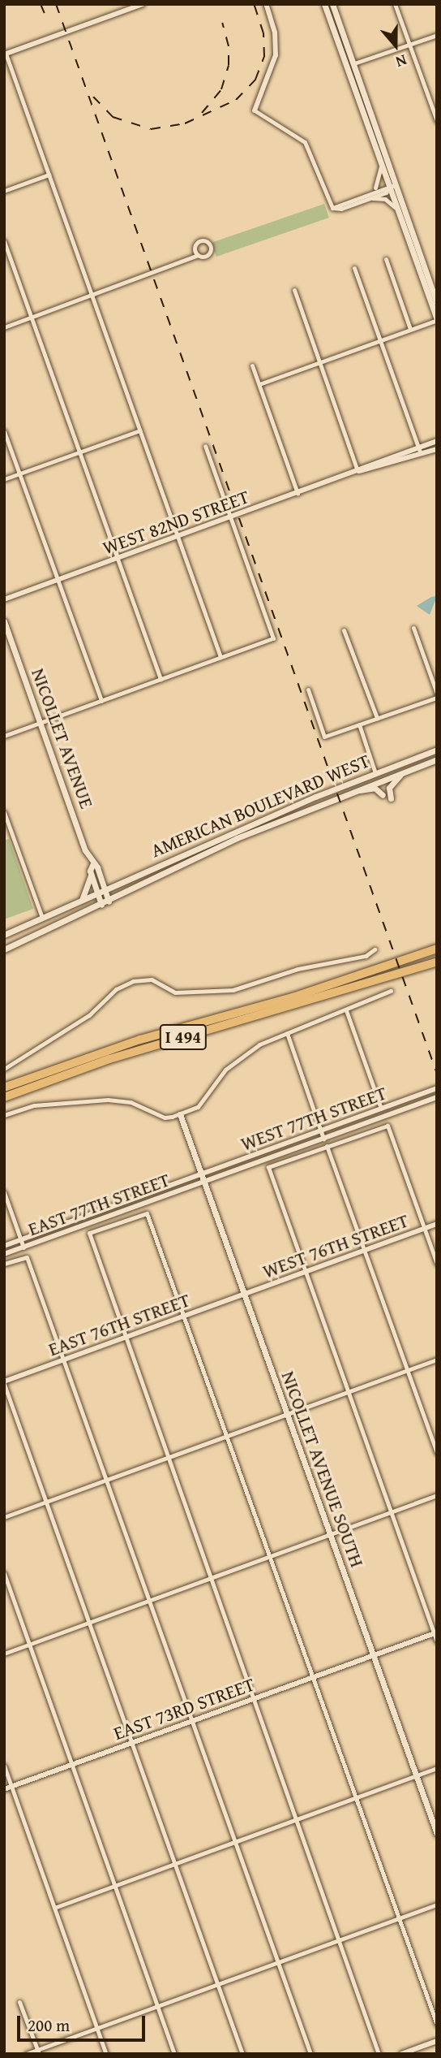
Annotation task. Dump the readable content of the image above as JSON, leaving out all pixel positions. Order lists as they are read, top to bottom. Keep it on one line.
{"streets":{"highway":["I 494"],"main road":["NICOLLET AVENUE","AMERICAN BOULEVARD WEST","NICOLLET AVENUE SOUTH"],"street":["WEST 82ND STREET","WEST 77TH STREET","EAST 77TH STREET","WEST 76TH STREET","EAST 76TH STREET","EAST 73RD STREET"]},"crossings":[["NICOLLET AVENUE","AMERICAN BOULEVARD WEST"],["WEST 77TH STREET","EAST 77TH STREET"],["WEST 77TH STREET","NICOLLET AVENUE SOUTH"],["EAST 77TH STREET","NICOLLET AVENUE SOUTH"],["WEST 76TH STREET","EAST 76TH STREET"],["WEST 76TH STREET","NICOLLET AVENUE SOUTH"],["EAST 76TH STREET","NICOLLET AVENUE SOUTH"],["NICOLLET AVENUE SOUTH","EAST 73RD STREET"]],"scale_bar":"200 m","north":"bottom"}
